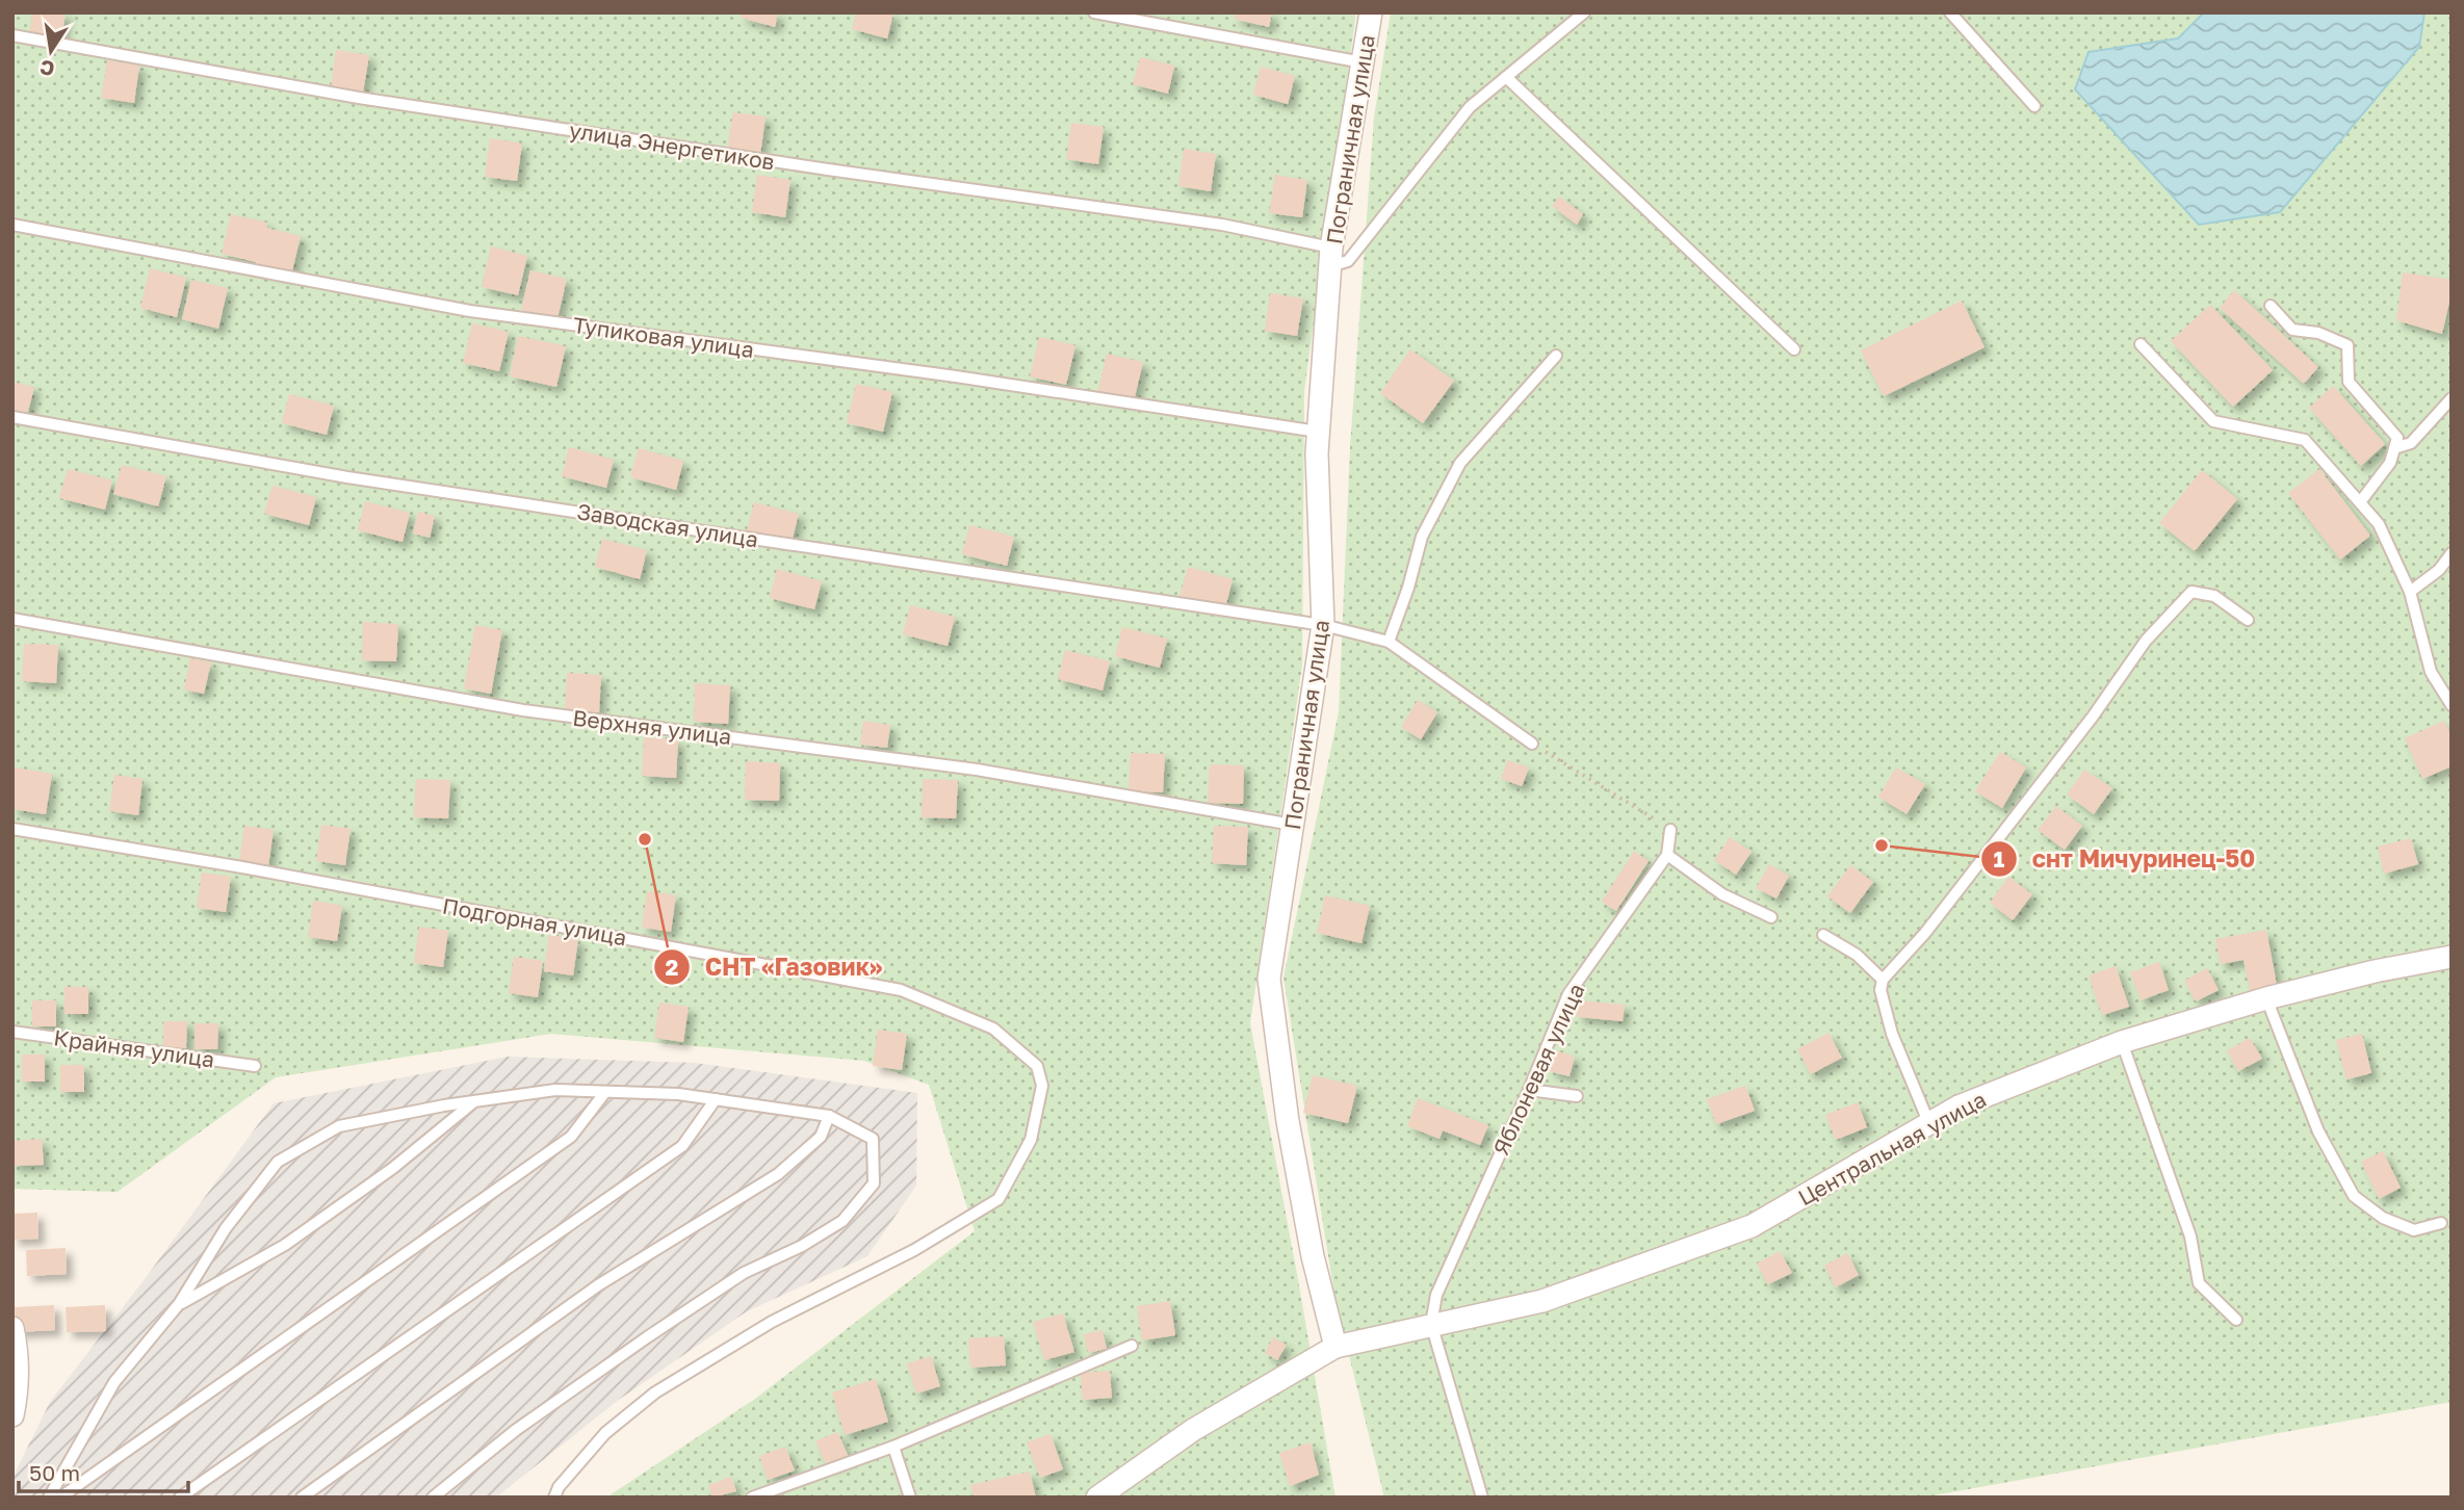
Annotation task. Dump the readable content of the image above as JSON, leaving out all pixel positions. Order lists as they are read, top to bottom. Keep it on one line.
{"streets":{"street":["Пограничная улица","Центральная улица"],"lane":["улица Энергетиков","Тупиковая улица","Заводская улица","Верхняя улица","Подгорная улица","Крайняя улица","Яблоневая улица"]},"crossings":[["Пограничная улица","улица Энергетиков"],["Пограничная улица","Тупиковая улица"],["Пограничная улица","Заводская улица"],["Пограничная улица","Верхняя улица"],["Пограничная улица","Центральная улица"],["Яблоневая улица","Центральная улица"]],"places":["СНТ «Газовик»","снт Мичуринец-50"],"scale_bar":"50 m","north":"bottom"}
